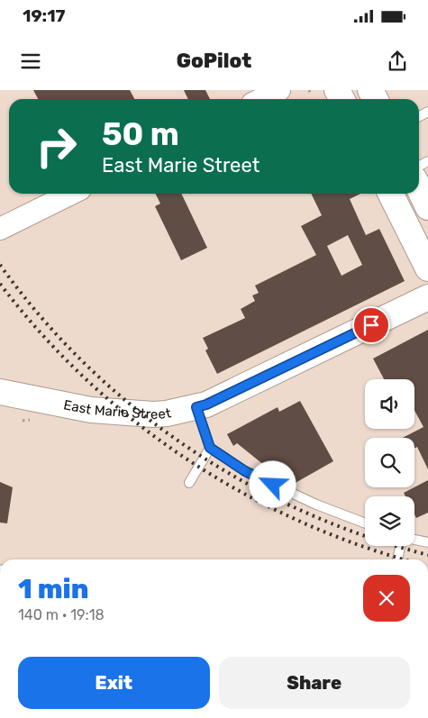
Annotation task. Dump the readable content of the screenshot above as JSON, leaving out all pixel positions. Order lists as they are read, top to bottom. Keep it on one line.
{"streets":{"main road":["East Marie Street"]},"page":{"status":"19:17","header":"GoPilot","turn":["50 m","East Marie Street"],"heading":["1 min","140 m · 19:18"],"buttons":["Exit","Share"]}}
